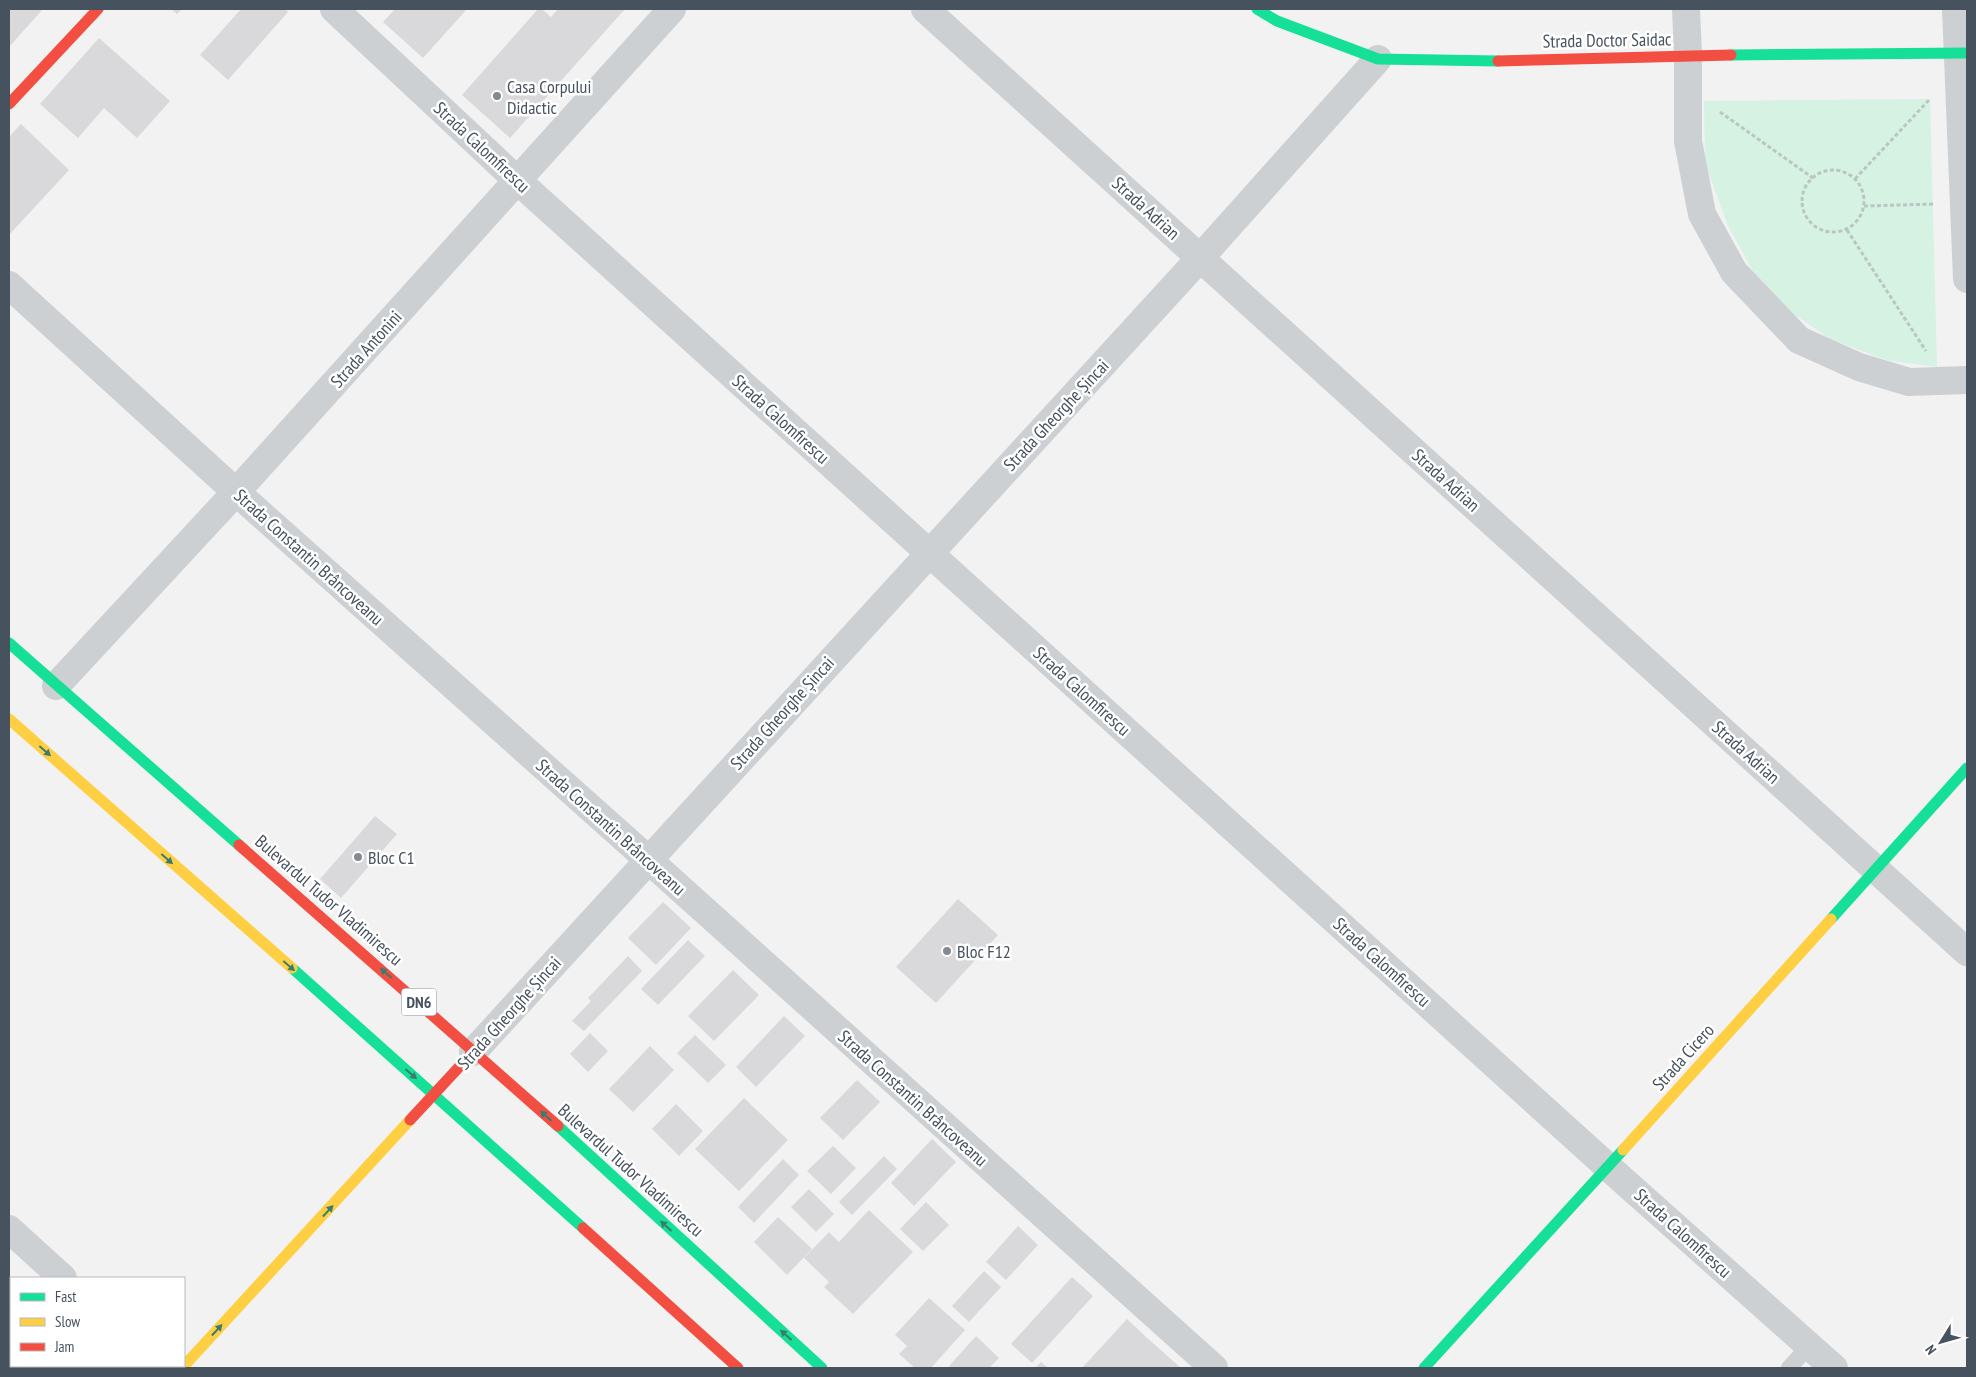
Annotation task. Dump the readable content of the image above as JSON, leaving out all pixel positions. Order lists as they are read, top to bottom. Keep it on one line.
{"streets":{"street":["Strada Doctor Saidac","Strada Calomfirescu","Strada Adrian","Strada Antonini","Strada Gheorghe Șincai","Strada Constantin Brâncoveanu","Bulevardul Tudor Vladimirescu","DN6","Strada Cicero"]},"crossings":[["Strada Doctor Saidac","Strada Gheorghe Șincai"],["Strada Calomfirescu","Strada Antonini"],["Strada Calomfirescu","Strada Gheorghe Șincai"],["Strada Calomfirescu","Strada Cicero"],["Strada Adrian","Strada Gheorghe Șincai"],["Strada Adrian","Strada Cicero"],["Strada Antonini","Strada Constantin Brâncoveanu"],["Strada Antonini","Bulevardul Tudor Vladimirescu"],["Strada Gheorghe Șincai","Strada Constantin Brâncoveanu"],["Strada Gheorghe Șincai","Bulevardul Tudor Vladimirescu"]],"places":["Casa Corpului Didactic","Bloc C1","Bloc F12"],"legend":["Fast","Slow","Jam"],"north":"bottom left"}
